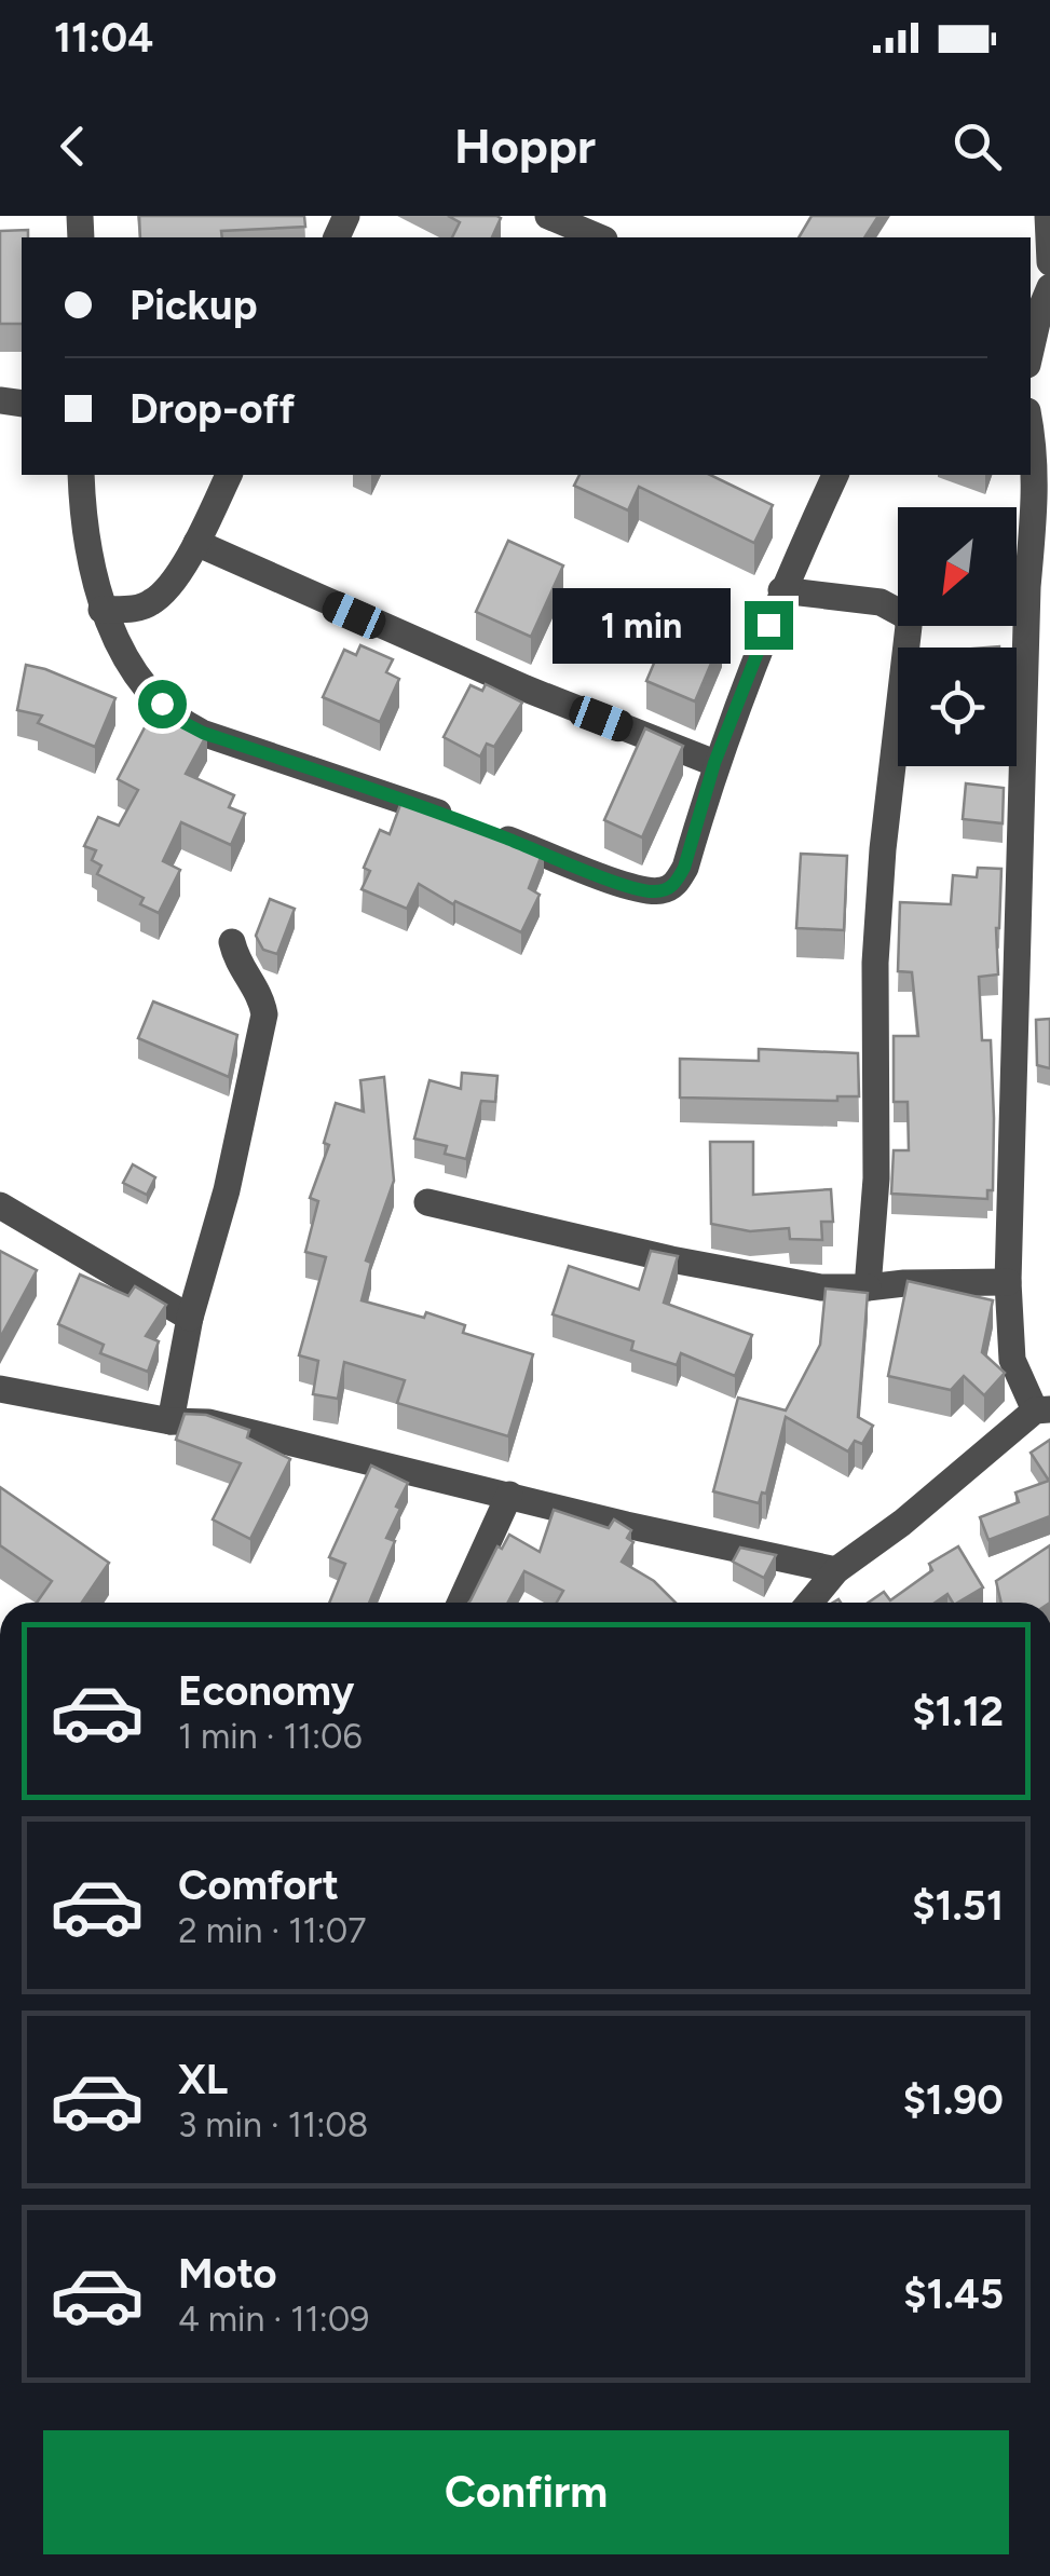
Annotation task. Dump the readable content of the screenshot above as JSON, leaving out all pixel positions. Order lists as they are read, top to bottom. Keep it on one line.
{"north":"bottom left","page":{"status":"11:04","header":"Hoppr","banner":["Pickup","Drop-off"],"bubble":"1 min","list":[{"name":"Economy","note":"1 min · 11:06","value":"$1.12"},{"name":"Comfort","note":"2 min · 11:07","value":"$1.51"},{"name":"XL","note":"3 min · 11:08","value":"$1.90"},{"name":"Moto","note":"4 min · 11:09","value":"$1.45"}],"buttons":"Confirm"}}
